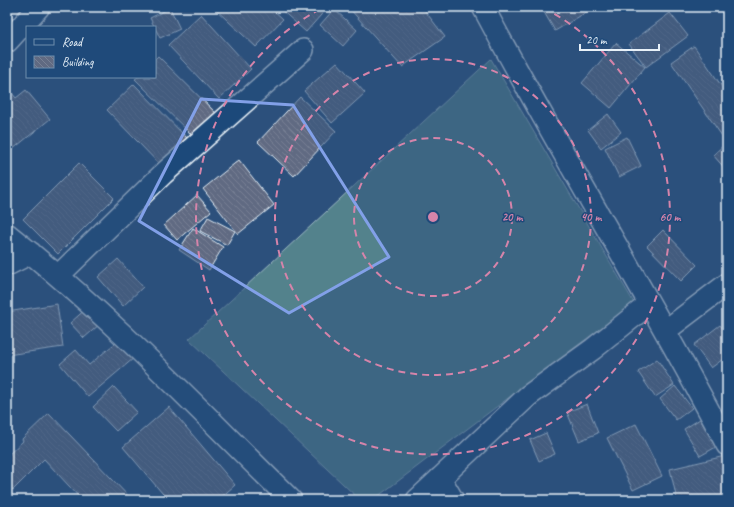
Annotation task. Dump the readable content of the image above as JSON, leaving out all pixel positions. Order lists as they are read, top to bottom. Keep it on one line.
{"legend":["Road","Building"],"scale_bar":"20 m","rings":["20 m","40 m","60 m"]}
